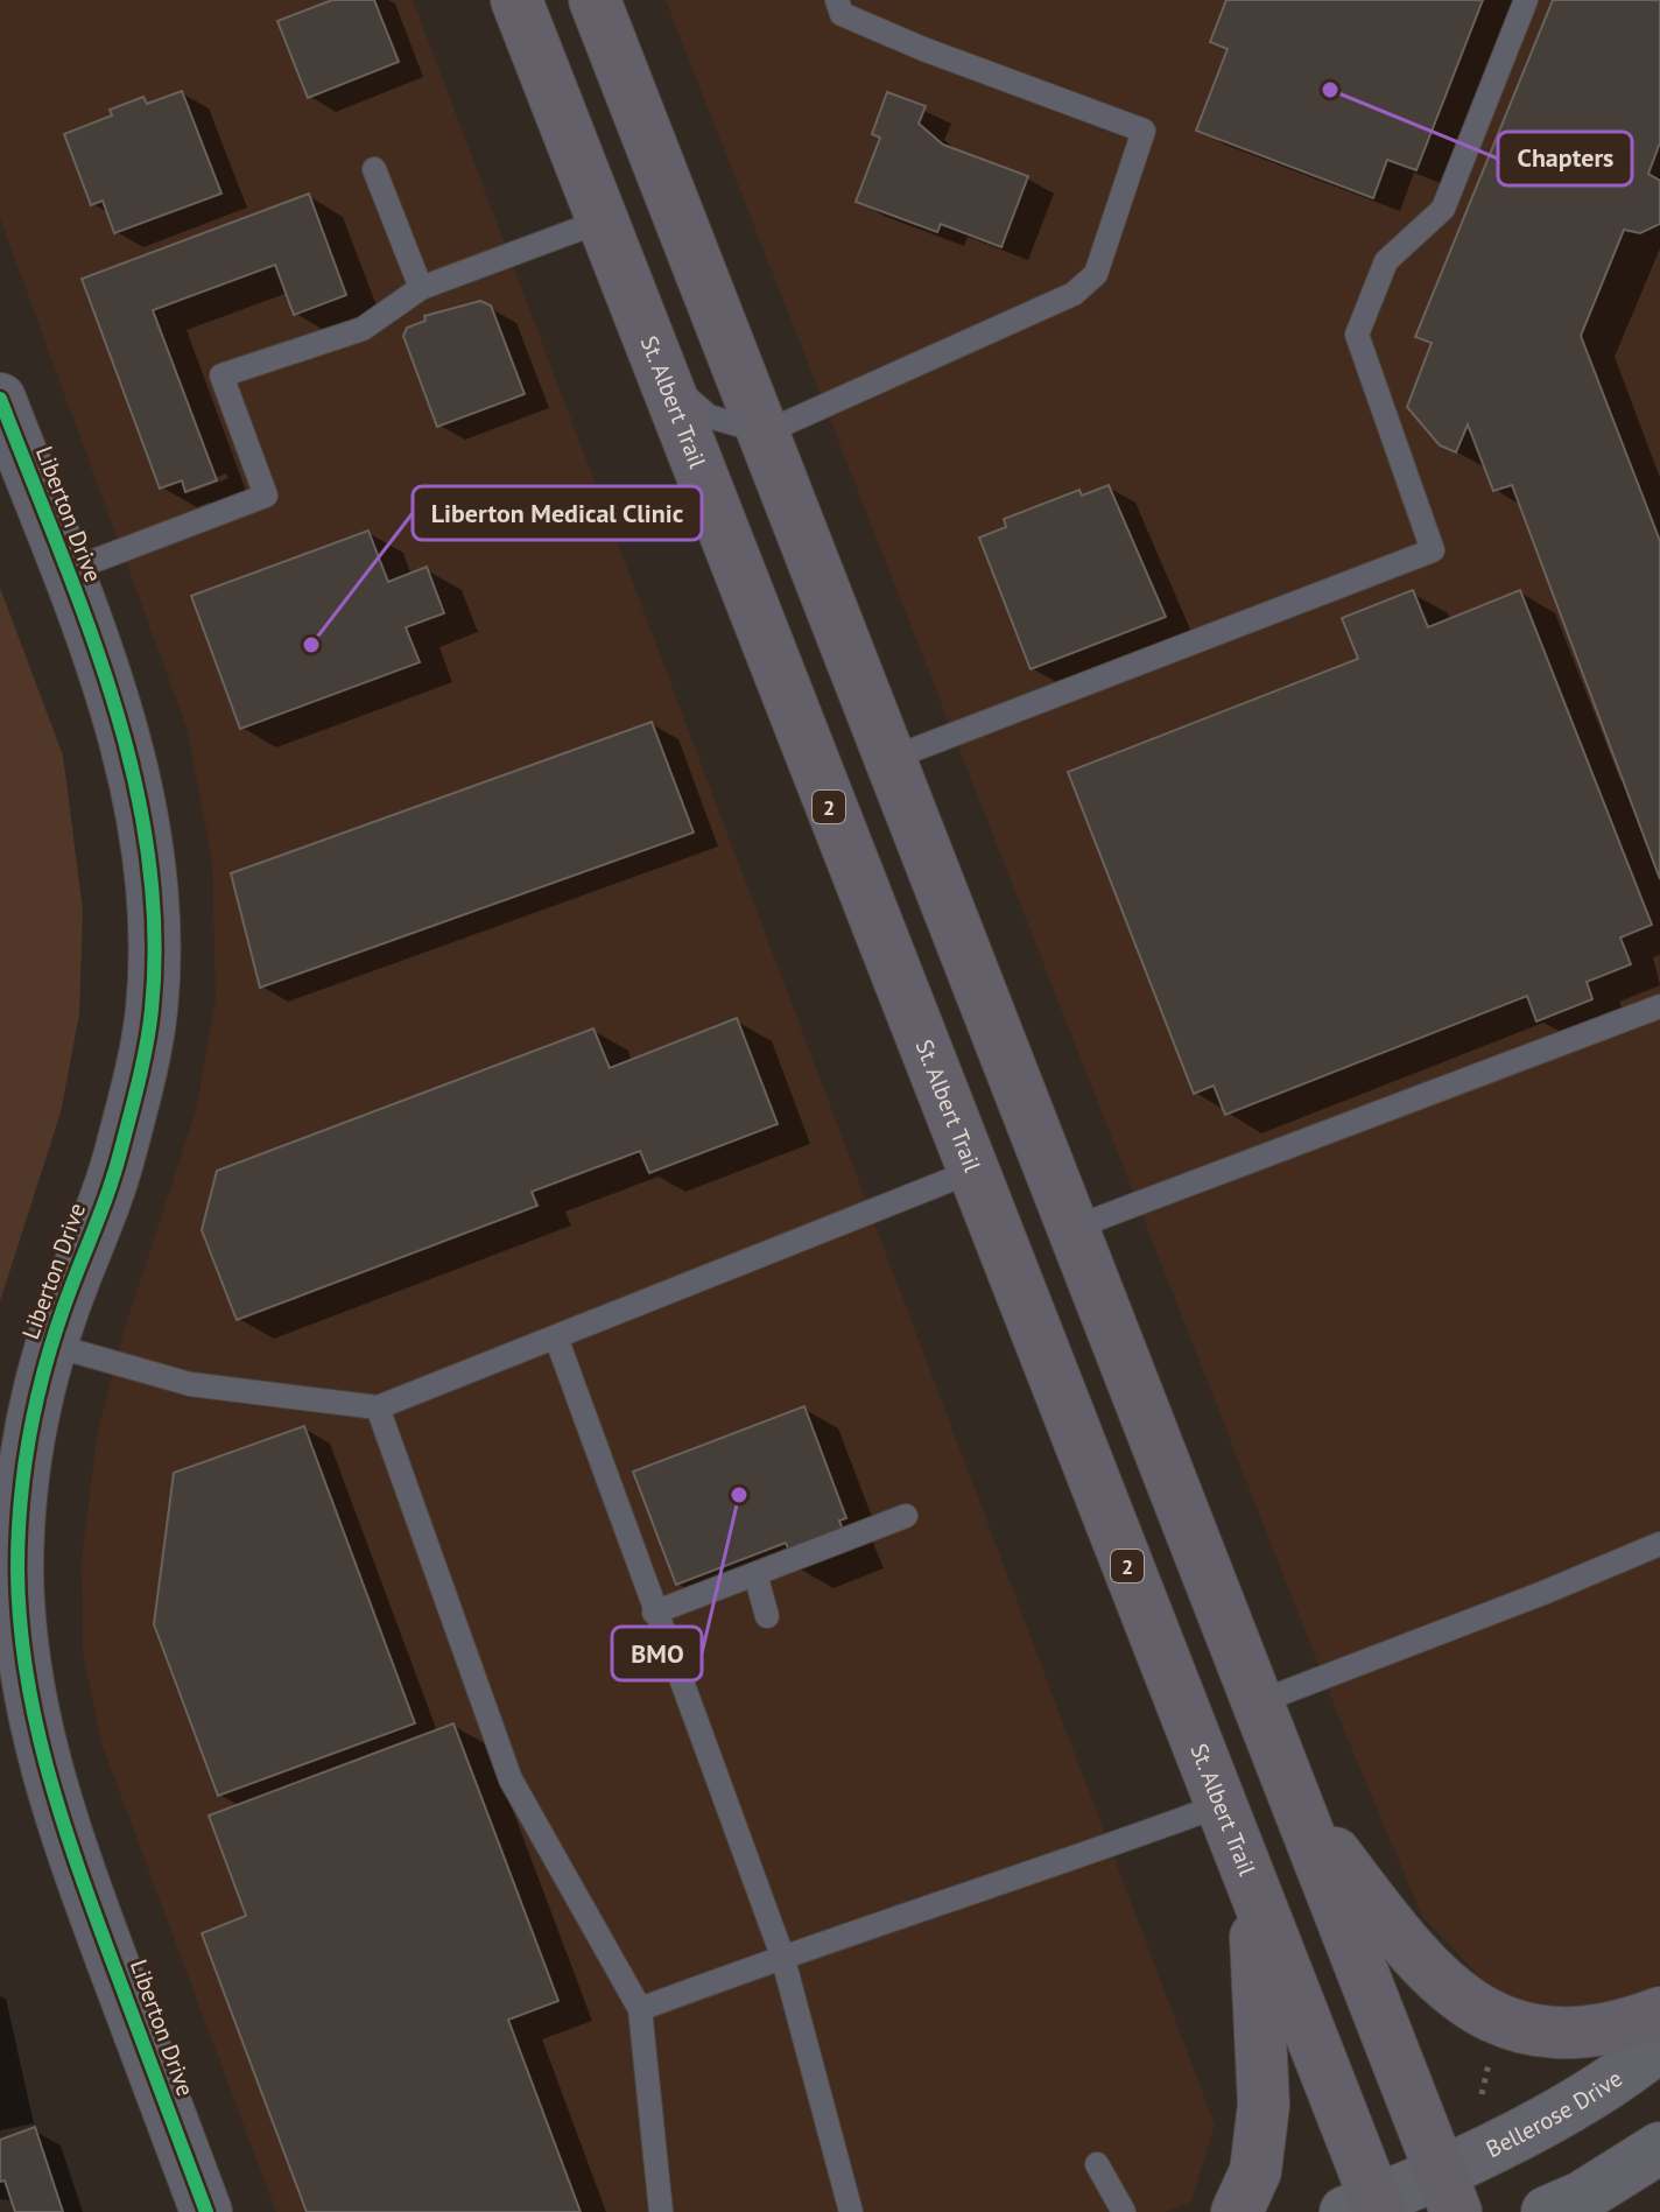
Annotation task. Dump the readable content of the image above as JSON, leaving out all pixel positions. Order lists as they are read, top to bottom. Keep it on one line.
{"streets":{"main road":["St. Albert Trail","2","Bellerose Drive"],"street":["Liberton Drive"]},"crossings":[["St. Albert Trail","Bellerose Drive"]],"places":["Chapters","Liberton Medical Clinic","BMO"]}
